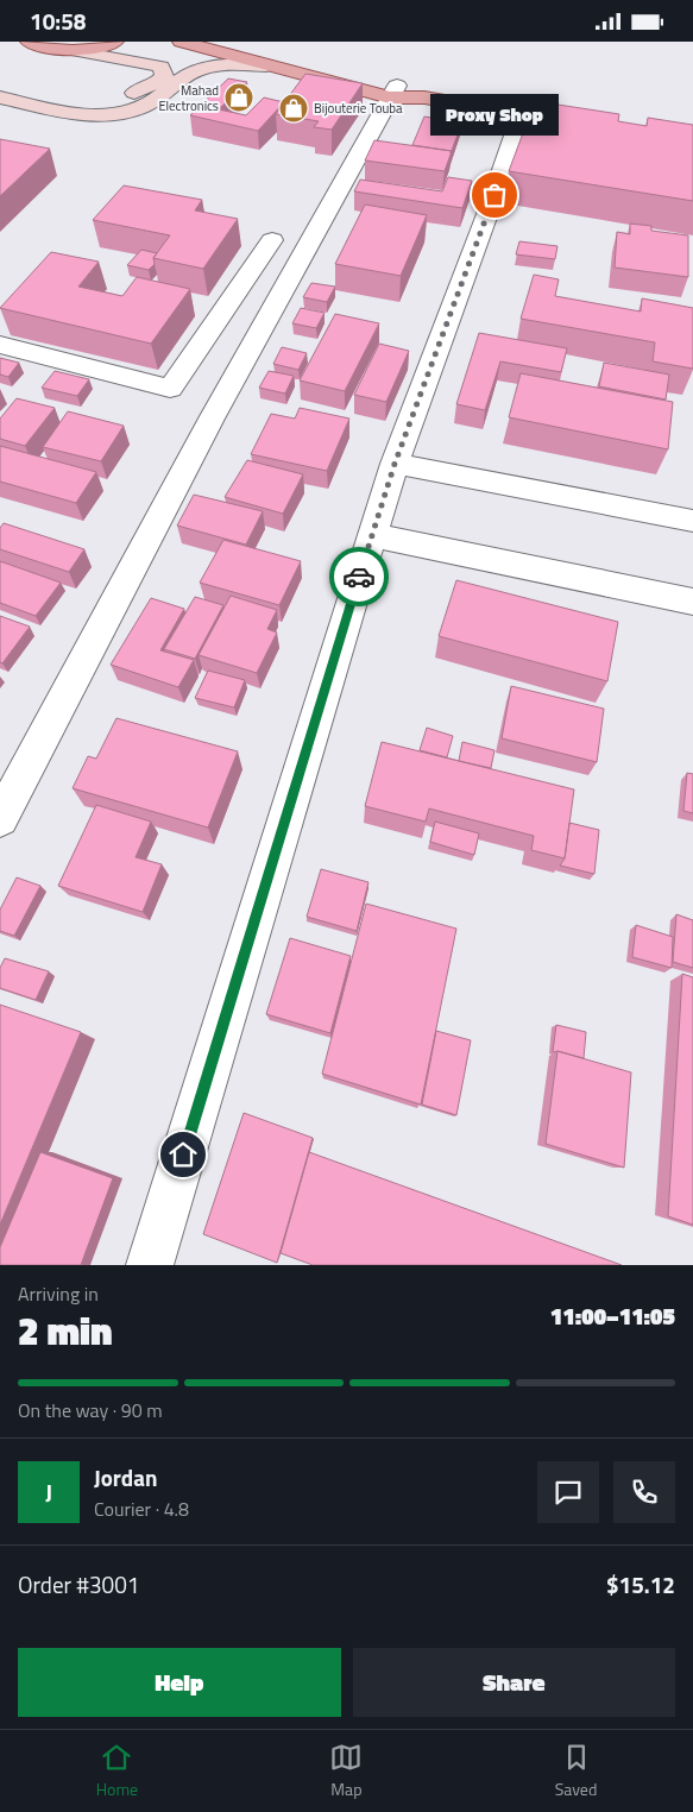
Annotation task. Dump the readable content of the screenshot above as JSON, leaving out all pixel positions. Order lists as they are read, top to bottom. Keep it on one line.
{"places":{"shop":["Mahad Electronics","Bijouterie Touba"],"other":["Proxy Shop"]},"page":{"status":"10:58","bubble":"Proxy Shop","heading":["2 min","Arriving in","11:00–11:05"],"panel":["Jordan","Courier · 4.8","Order #3001","$15.12"],"bar":"On the way · 90 m","round":"J","buttons":["Help","Share"],"tabs":["Home","Map","Saved"]}}
